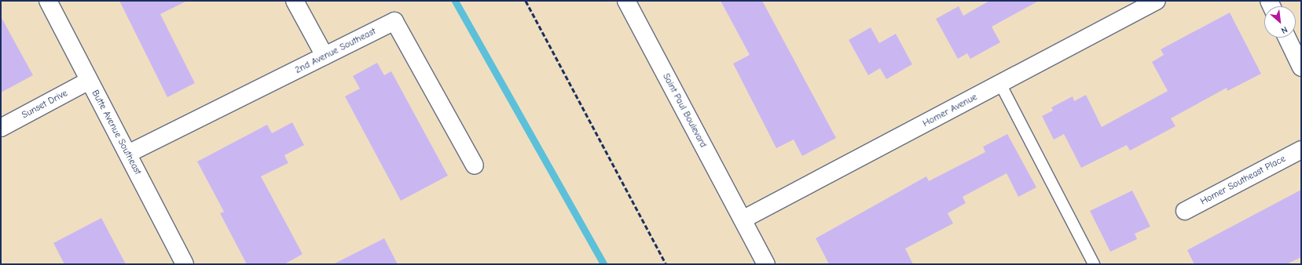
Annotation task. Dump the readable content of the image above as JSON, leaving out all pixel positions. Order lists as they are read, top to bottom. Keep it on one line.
{"streets":{"street":["2nd Avenue Southeast","Sunset Drive","Saint Paul Boulevard","Homer Avenue","Butte Avenue Southeast","Homer Southeast Place"]},"crossings":[["2nd Avenue Southeast","Butte Avenue Southeast"],["Sunset Drive","Butte Avenue Southeast"],["Saint Paul Boulevard","Homer Avenue"]],"north":"bottom right"}
